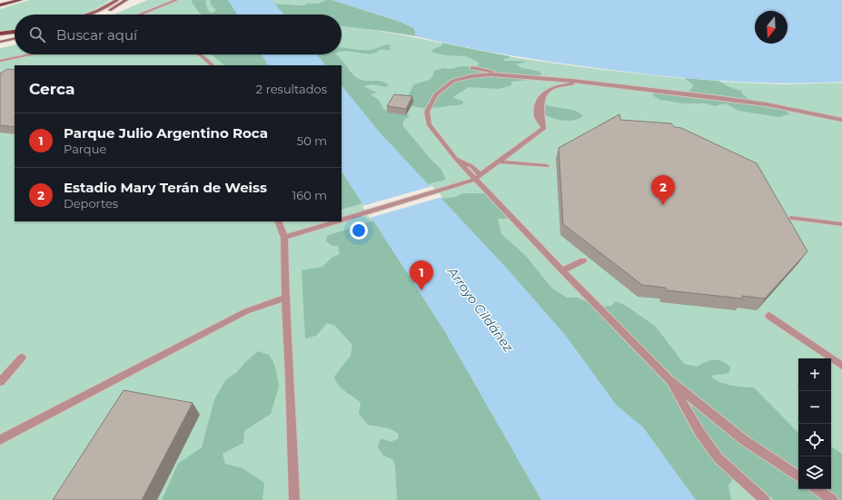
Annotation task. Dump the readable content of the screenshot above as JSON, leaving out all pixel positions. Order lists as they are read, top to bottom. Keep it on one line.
{"water":["Arroyo Cildáñez"],"north":"bottom","page":{"search":"Buscar aquí","heading":["Cerca","2 resultados"],"list":[{"mark":"1","name":"Parque Julio Argentino Roca","note":"Parque","value":"50 m"},{"mark":"2","name":"Estadio Mary Terán de Weiss","note":"Deportes","value":"160 m"}],"pins":["2","1"],"map_buttons":["+","−"]}}
